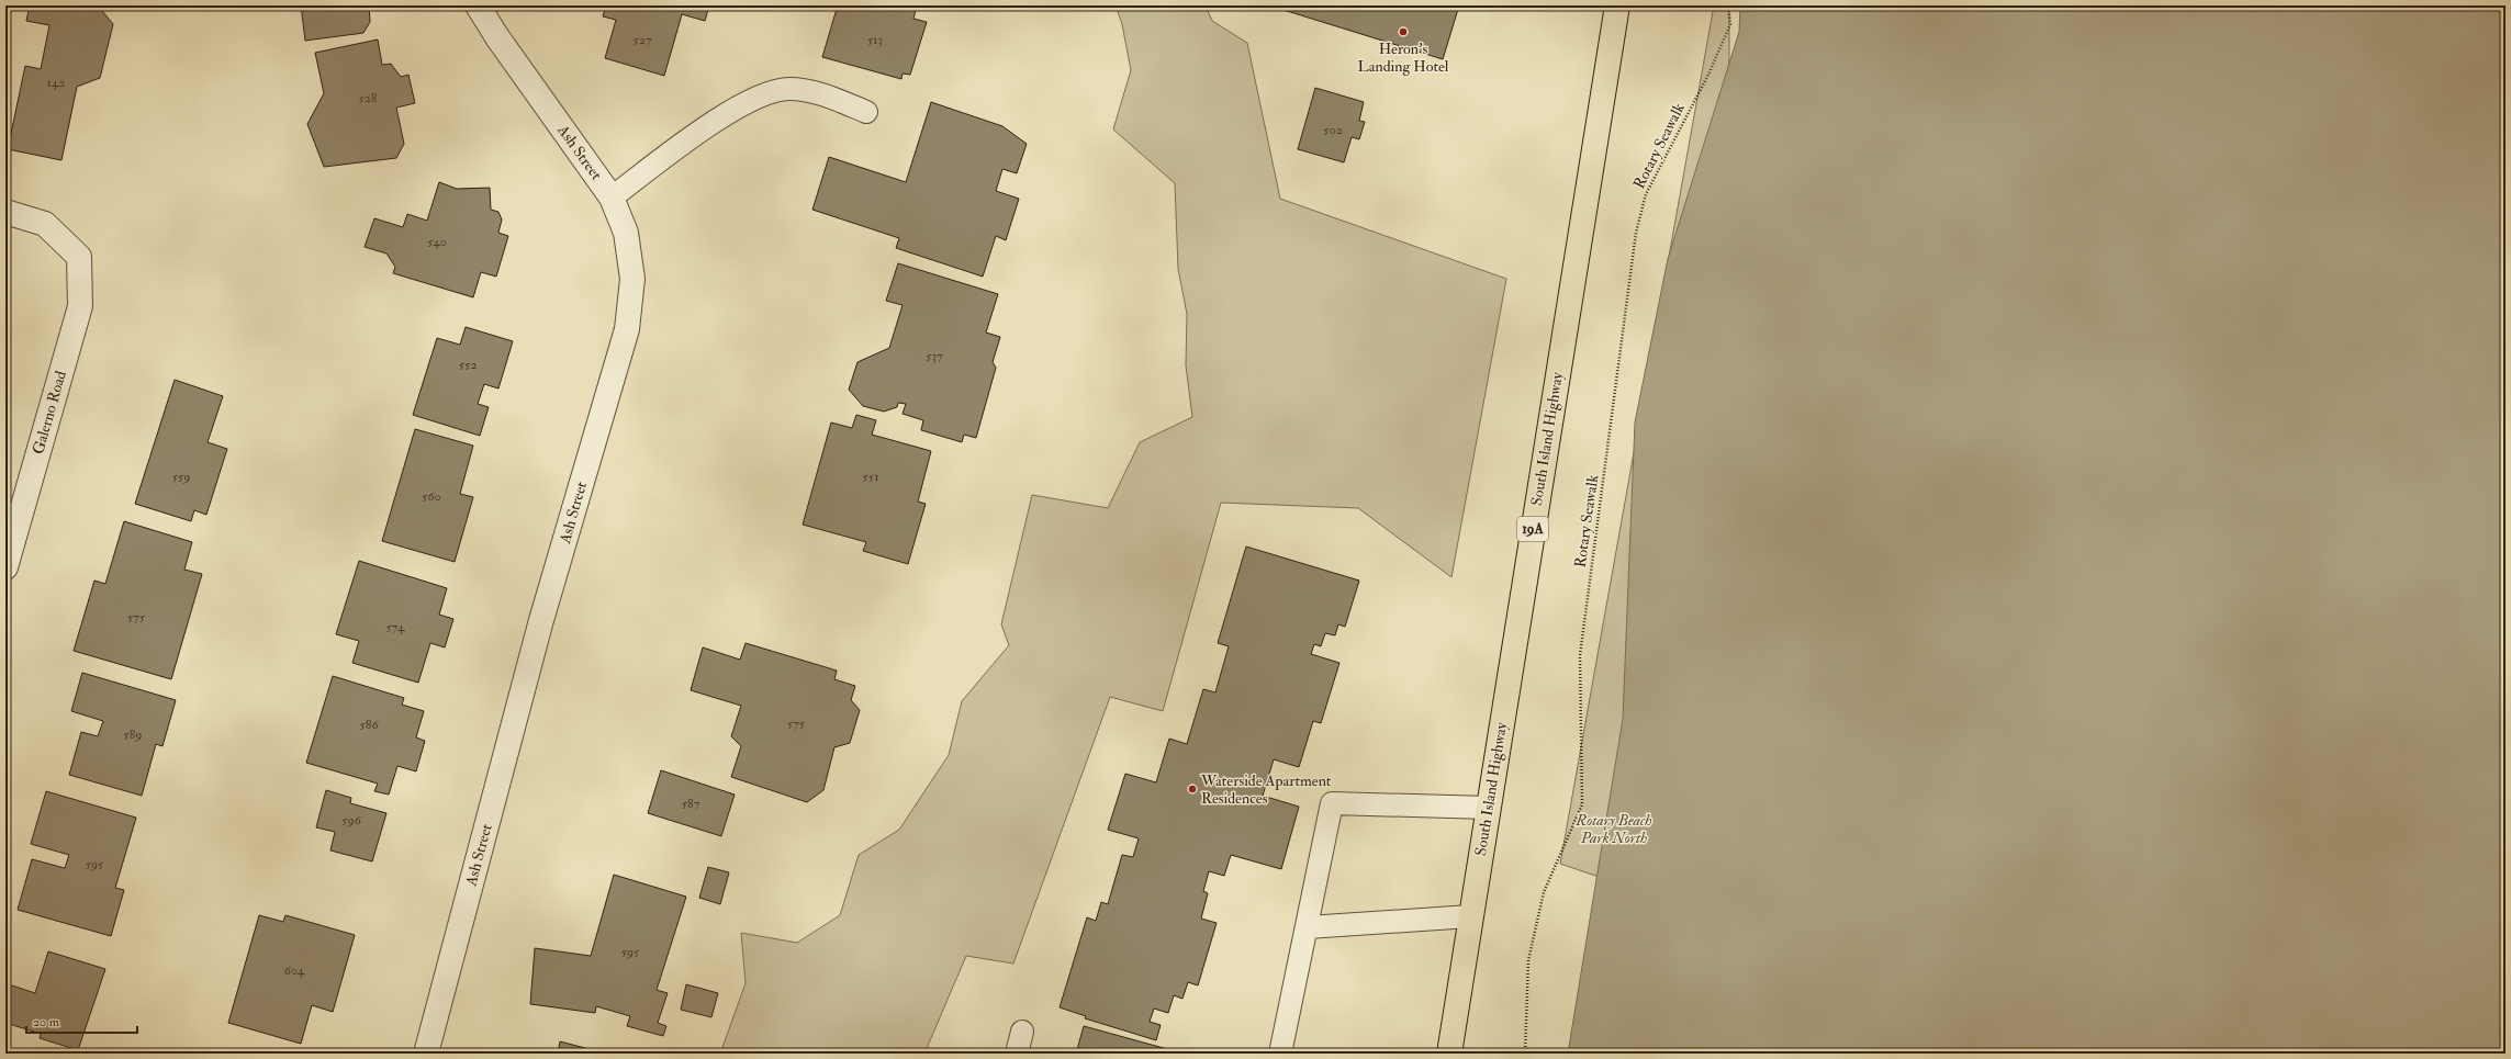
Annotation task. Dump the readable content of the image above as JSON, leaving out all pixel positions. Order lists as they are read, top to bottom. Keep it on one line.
{"streets":{"main road":["South Island Highway","19A"],"street":["Ash Street","Galerno Road"],"path":["Rotary Seawalk"]},"parks":["Rotary Beach Park North"],"places":["Heron's Landing Hotel","Waterside Apartment Residences"],"house_numbers":["527","513","142","528","502","540","537","552","559","551","560","575","574","575","586","589","587","596","595","595","604"],"scale_bar":"20 m"}
